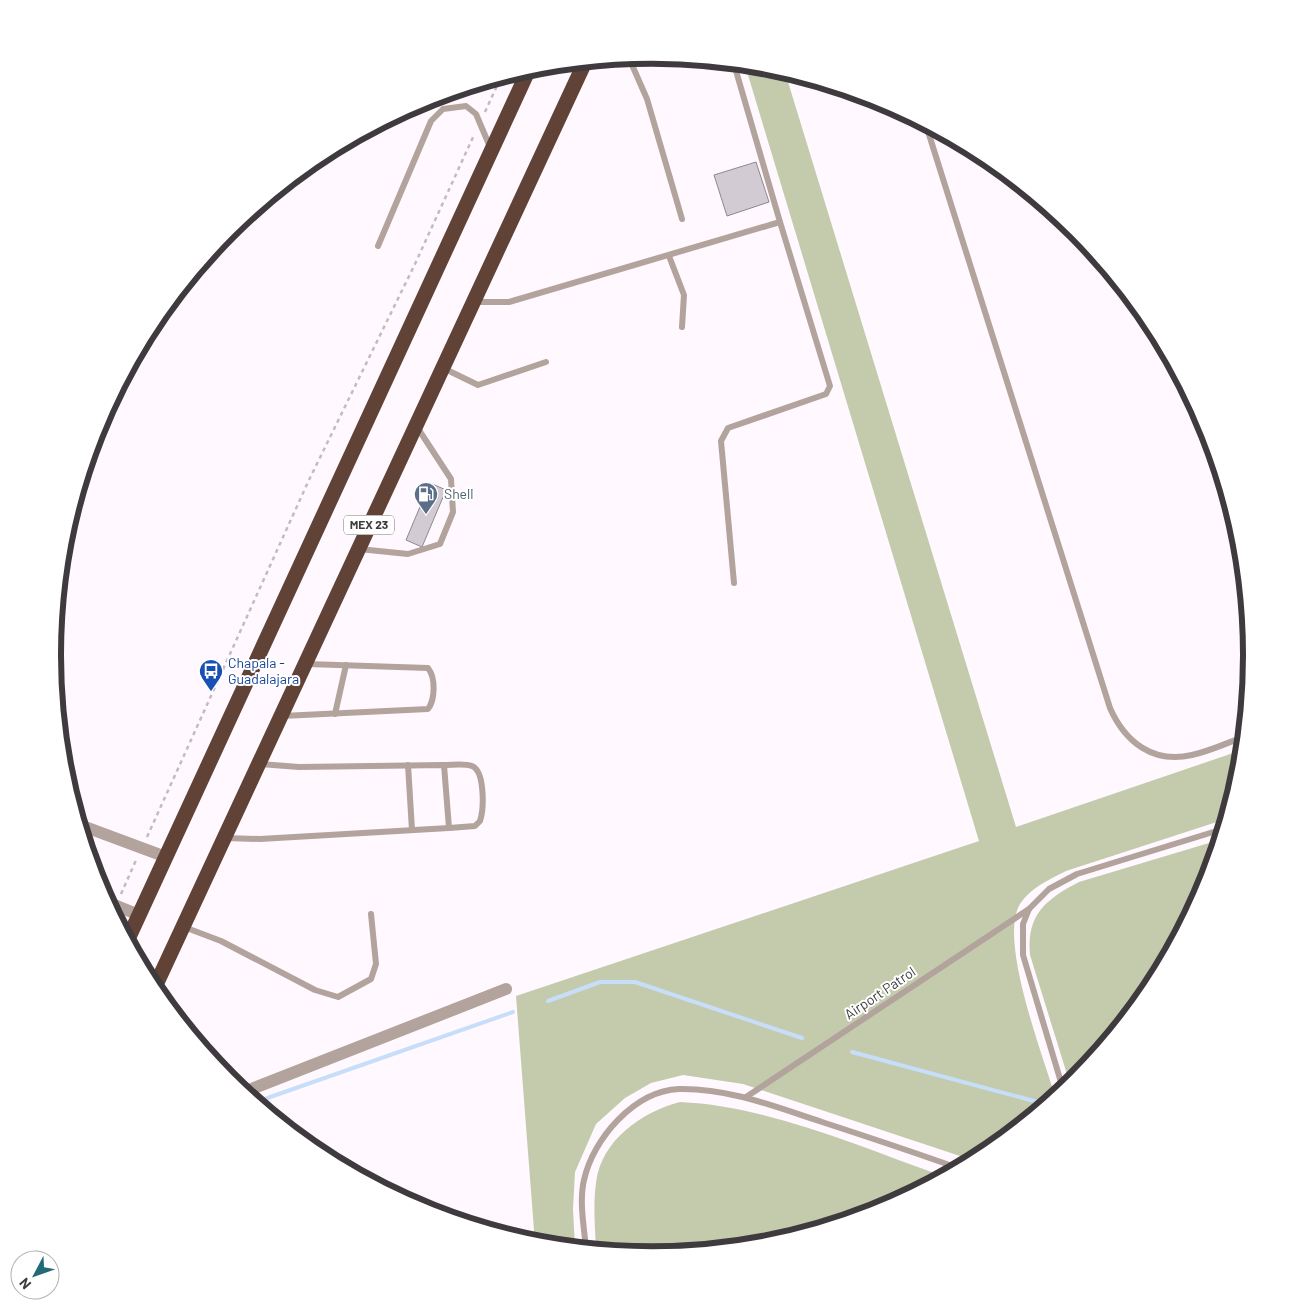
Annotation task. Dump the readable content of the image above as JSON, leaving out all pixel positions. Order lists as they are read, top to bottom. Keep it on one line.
{"streets":{"highway":["MEX 23"],"lane":["Airport Patrol"]},"places":{"fuel station":["Shell"],"bus stop":["Chapala - Guadalajara"]},"north":"bottom left"}
